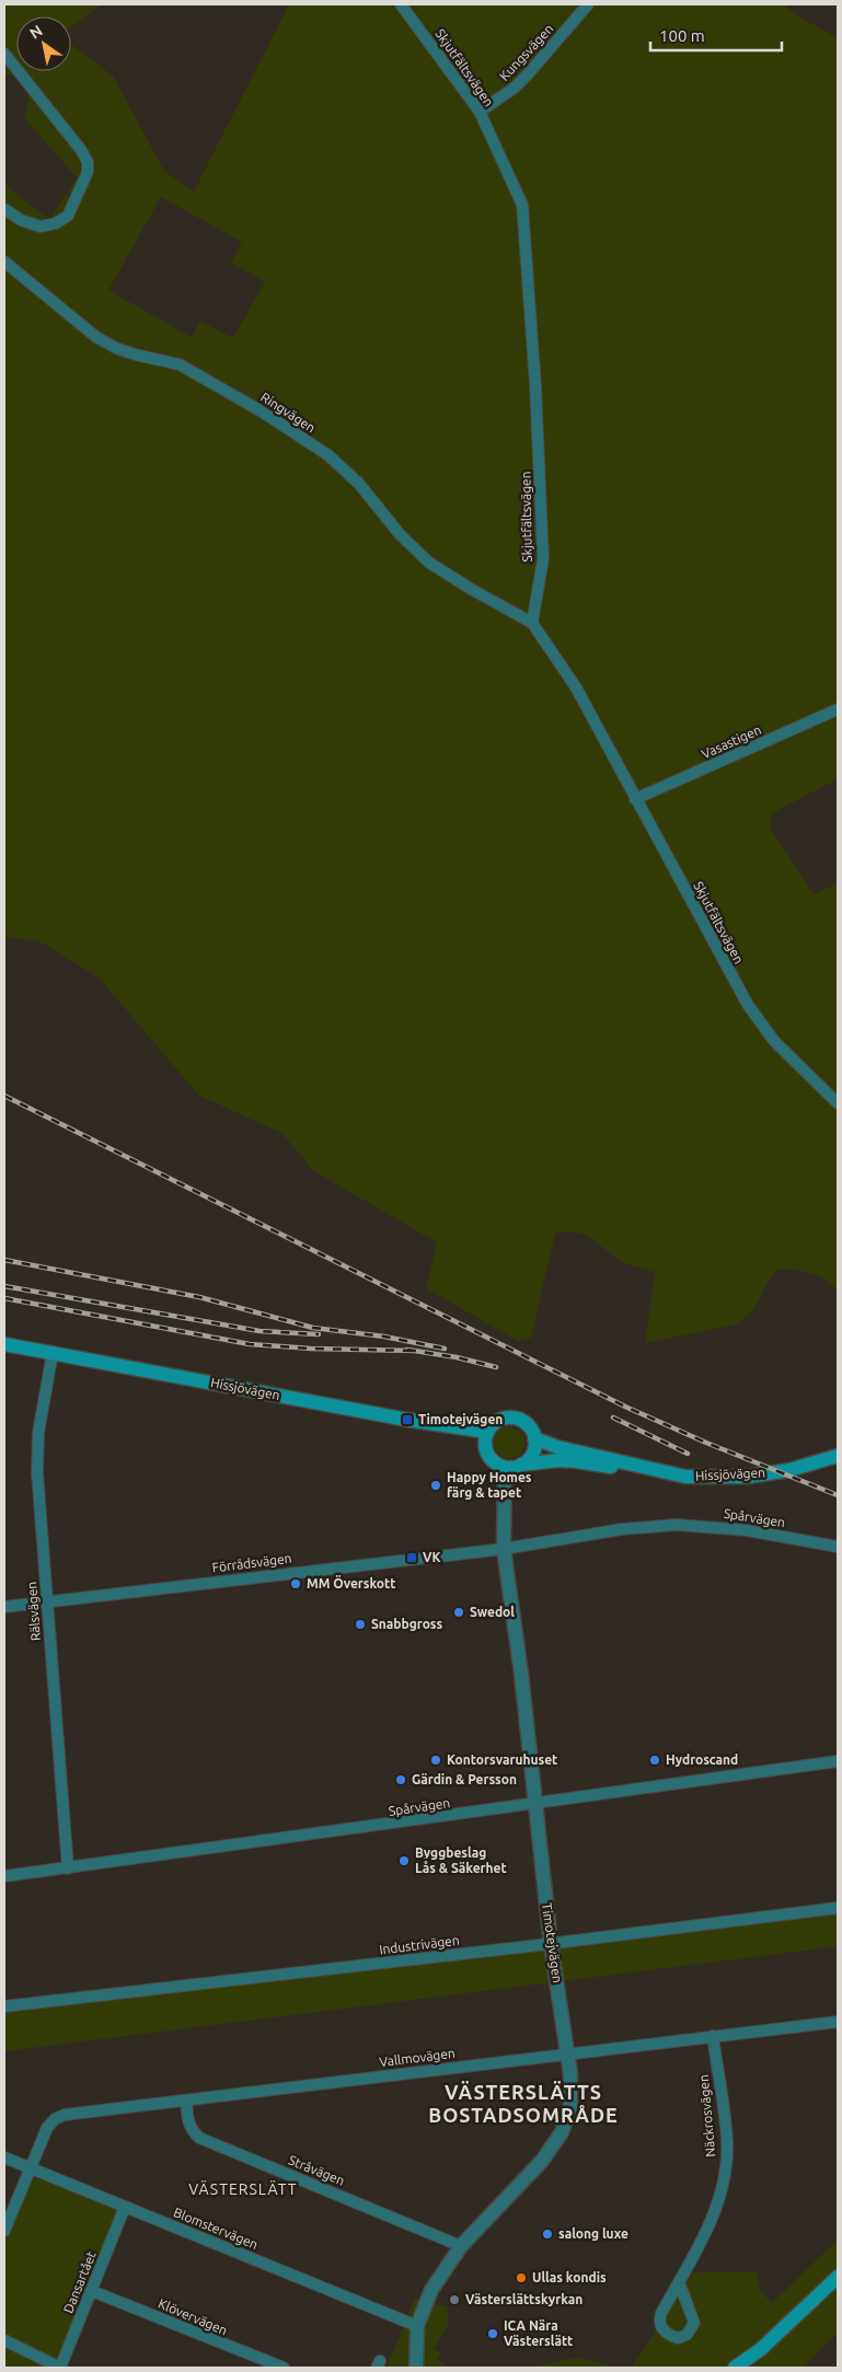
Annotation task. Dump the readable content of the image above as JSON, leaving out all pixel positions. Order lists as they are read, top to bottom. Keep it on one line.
{"streets":{"main road":["Hissjövägen"],"street":["Kungsvägen","Skjutfältsvägen","Ringvägen","Vasastigen","Spårvägen","Förrådsvägen","Rälsvägen","Timotejvägen","Industrivägen","Vallmovägen","Näckrosvägen","Stråvägen","Blomstervägen","Dansartået","Klövervägen"]},"crossings":[["Kungsvägen","Skjutfältsvägen"],["Skjutfältsvägen","Ringvägen"],["Skjutfältsvägen","Vasastigen"],["Hissjövägen","Rälsvägen"],["Hissjövägen","Timotejvägen"],["Spårvägen","Förrådsvägen"],["Spårvägen","Rälsvägen"],["Spårvägen","Timotejvägen"],["Förrådsvägen","Rälsvägen"],["Förrådsvägen","Timotejvägen"],["Timotejvägen","Industrivägen"],["Timotejvägen","Vallmovägen"],["Timotejvägen","Stråvägen"],["Timotejvägen","Blomstervägen"],["Vallmovägen","Näckrosvägen"],["Vallmovägen","Stråvägen"],["Vallmovägen","Blomstervägen"],["Blomstervägen","Dansartået"],["Dansartået","Klövervägen"]],"districts":["VÄSTERSLÄTTS BOSTADSOMRÅDE","VÄSTERSLÄTT"],"places":{"transit":["Timotejvägen","VK"],"other":["Happy Homes färg & tapet","MM Överskott","Swedol","Snabbgross","Kontorsvaruhuset","Hydroscand","Gärdin & Persson","Byggbeslag Lås & Säkerhet","salong luxe","Ullas kondis","Västerslättskyrkan","ICA Nära Västerslätt"]},"scale_bar":"100 m","north":"top left"}
